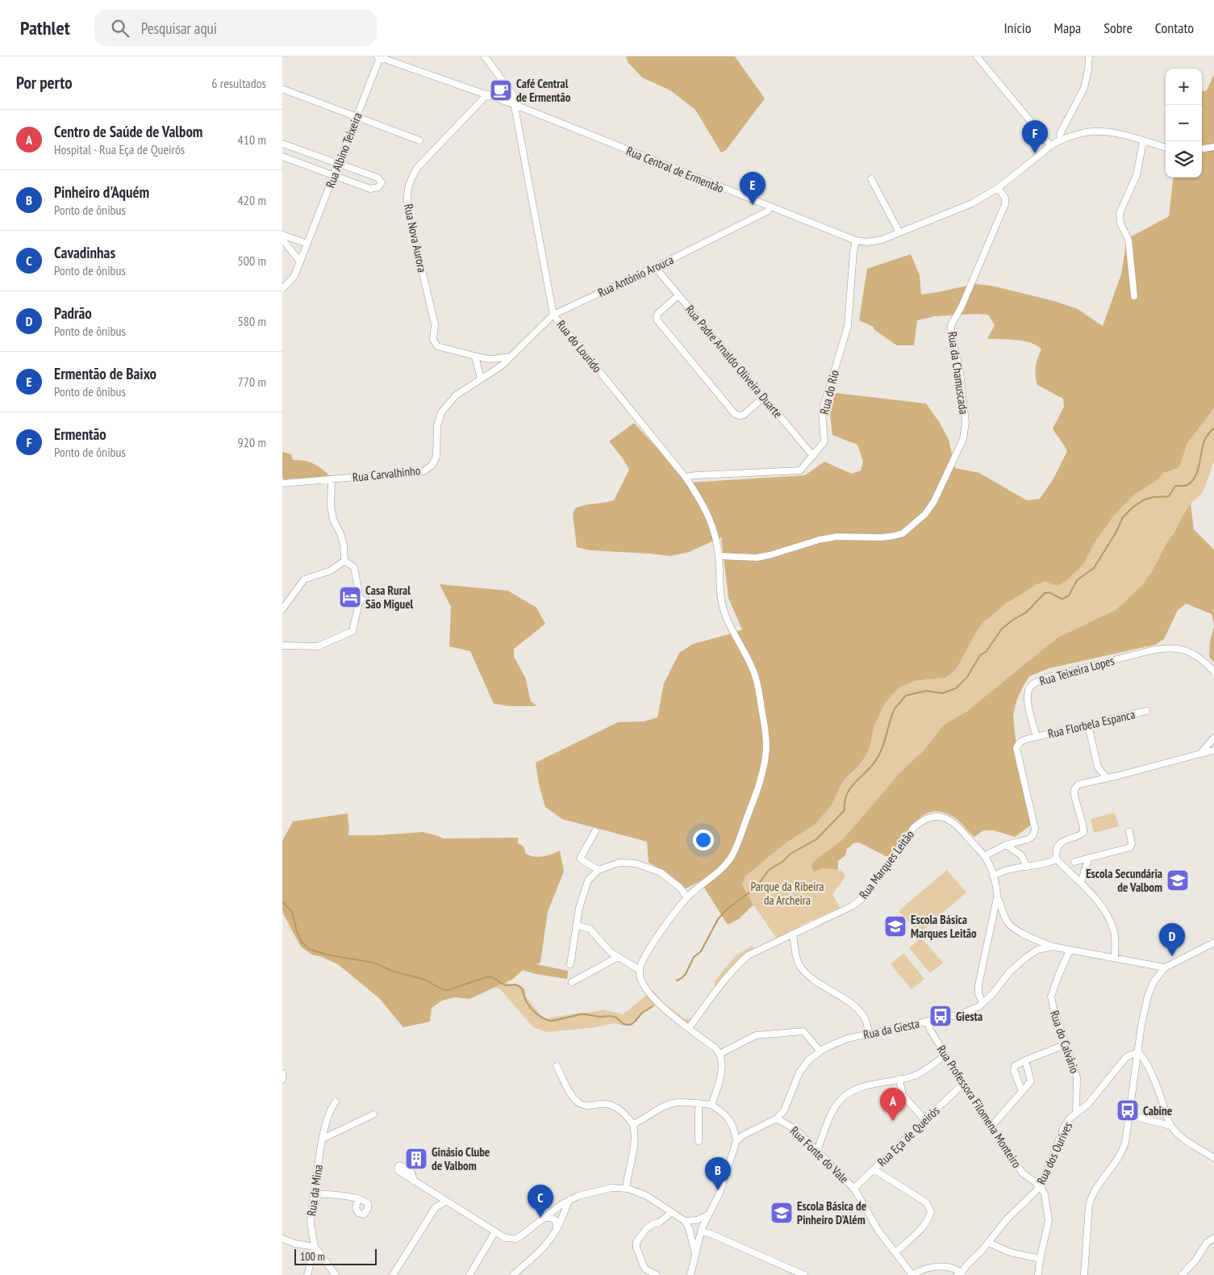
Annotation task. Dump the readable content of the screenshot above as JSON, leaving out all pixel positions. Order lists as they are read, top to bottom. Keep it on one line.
{"streets":{"street":["Rua Albino Teixeira","Rua Central de Ermentão","Rua Nova Aurora","Rua António Arouca","Rua do Lourido","Rua Padre Arnaldo Oliveira Duarte","Rua da Chamuscada","Rua do Rio","Rua Carvalhinho","Rua Teixeira Lopes","Rua Florbela Espanca","Rua Marques Leitão","Rua da Giesta","Rua do Calvário","Rua Professora Filomena Monteiro","Rua Eça de Queirós","Rua dos Ourives","Rua Fonte do Vale","Rua da Mina"]},"crossings":[["Rua Albino Teixeira","Rua Central de Ermentão"],["Rua Central de Ermentão","Rua Nova Aurora"],["Rua Central de Ermentão","Rua António Arouca"],["Rua Central de Ermentão","Rua do Lourido"],["Rua Central de Ermentão","Rua da Chamuscada"],["Rua Central de Ermentão","Rua do Rio"],["Rua Nova Aurora","Rua António Arouca"],["Rua Nova Aurora","Rua Carvalhinho"],["Rua António Arouca","Rua do Lourido"],["Rua António Arouca","Rua Padre Arnaldo Oliveira Duarte"],["Rua António Arouca","Rua Carvalhinho"],["Rua do Lourido","Rua da Chamuscada"],["Rua do Lourido","Rua do Rio"],["Rua Padre Arnaldo Oliveira Duarte","Rua do Rio"],["Rua Teixeira Lopes","Rua Florbela Espanca"],["Rua Marques Leitão","Rua da Giesta"],["Rua da Giesta","Rua do Calvário"],["Rua da Giesta","Rua Professora Filomena Monteiro"],["Rua da Giesta","Rua Fonte do Vale"],["Rua do Calvário","Rua dos Ourives"],["Rua Professora Filomena Monteiro","Rua Eça de Queirós"],["Rua Professora Filomena Monteiro","Rua dos Ourives"],["Rua Eça de Queirós","Rua Fonte do Vale"]],"parks":["Parque da Ribeira da Archeira"],"places":{"cafe":["Café Central de Ermentão"],"hotel":["Casa Rural São Miguel"],"school or university":["Escola Secundária de Valbom","Escola Básica Marques Leitão","Escola Básica de Pinheiro D'Além"],"bus stop":["Giesta","Cabine"],"building":["Ginásio Clube de Valbom"]},"scale_bar":"100 m","page":{"header":"Pathlet","search":"Pesquisar aqui","nav":["Início","Mapa","Sobre","Contato"],"heading":["Por perto","6 resultados"],"map_buttons":["+","−"],"list":[{"mark":"A","name":"Centro de Saúde de Valbom","note":"Hospital · Rua Eça de Queirós","value":"410 m"},{"mark":"B","name":"Pinheiro d'Aquém","note":"Ponto de ônibus","value":"420 m"},{"mark":"C","name":"Cavadinhas","note":"Ponto de ônibus","value":"500 m"},{"mark":"D","name":"Padrão","note":"Ponto de ônibus","value":"580 m"},{"mark":"E","name":"Ermentão de Baixo","note":"Ponto de ônibus","value":"770 m"},{"mark":"F","name":"Ermentão","note":"Ponto de ônibus","value":"920 m"}],"pins":["F","E","D","A","B","C"],"scale":"100 m"}}
